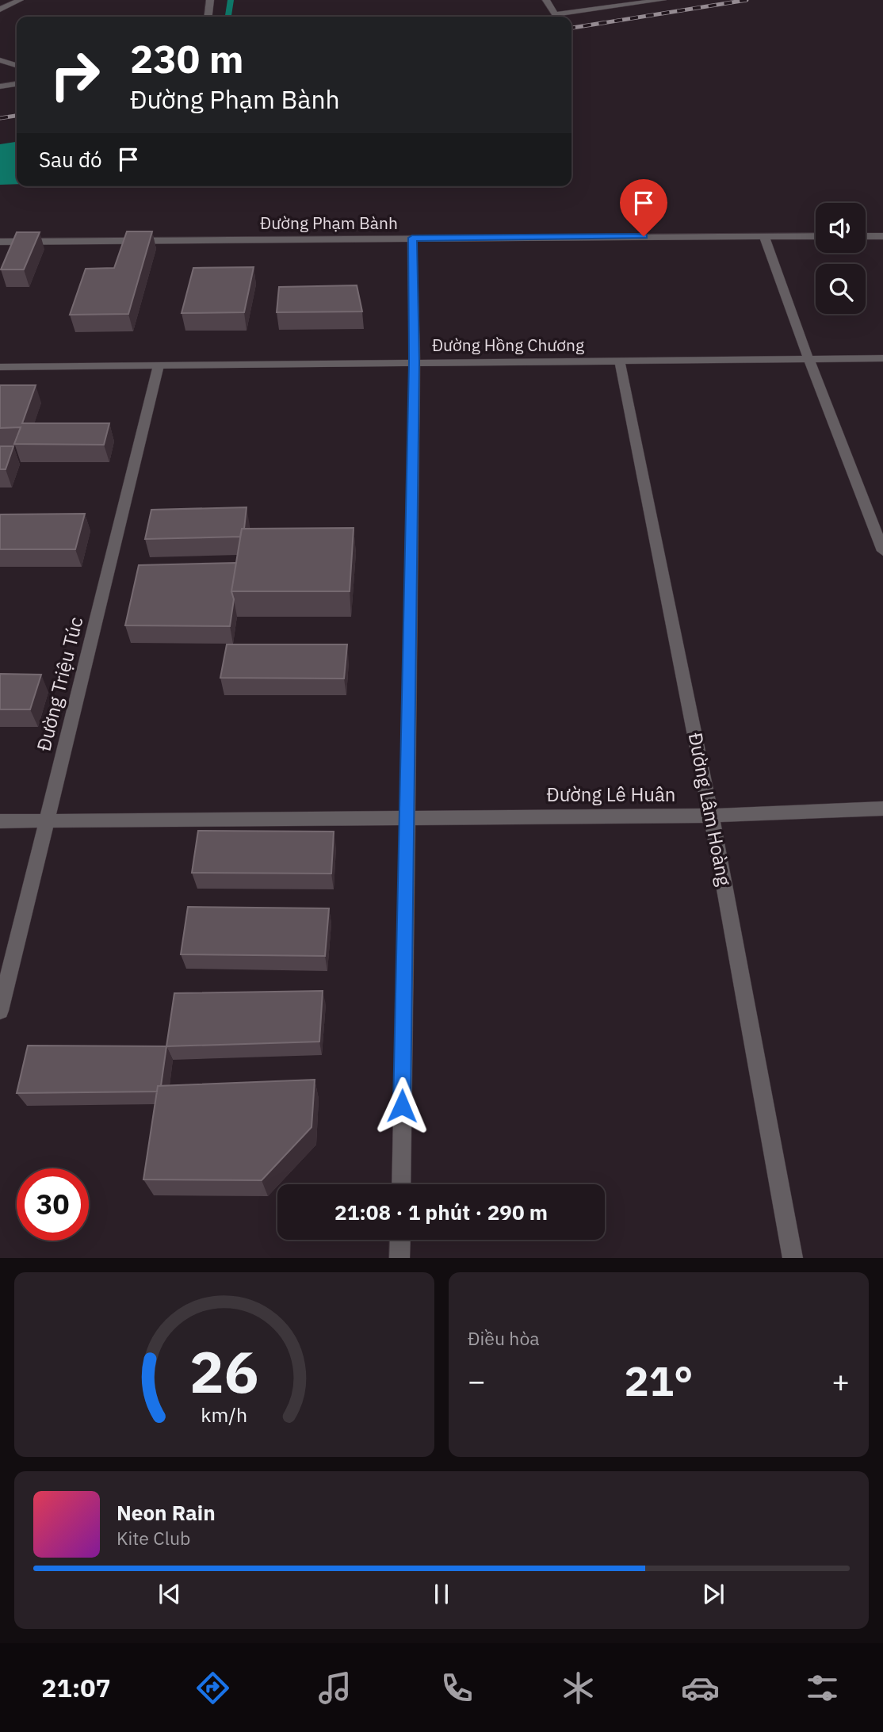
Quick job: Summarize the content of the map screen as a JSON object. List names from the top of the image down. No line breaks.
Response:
{"streets":{"street":["Đường Phạm Bành","Đường Hồng Chương","Đường Triệu Túc","Đường Lê Huân","Đường Lâm Hoàng"]},"crossings":[["Đường Hồng Chương","Đường Triệu Túc"],["Đường Hồng Chương","Đường Lâm Hoàng"],["Đường Triệu Túc","Đường Lê Huân"],["Đường Lê Huân","Đường Lâm Hoàng"]],"page":{"turn":["230 m","Đường Phạm Bành"],"then":"Sau đó","limit":"30","trip":"21:08 · 1 phút · 290 m","tile":"Điều hòa","heat":["−","21°","+"],"song":["Neon Rain","Kite Club"],"tabs":"21:07","gauge":["26","km/h"]}}
